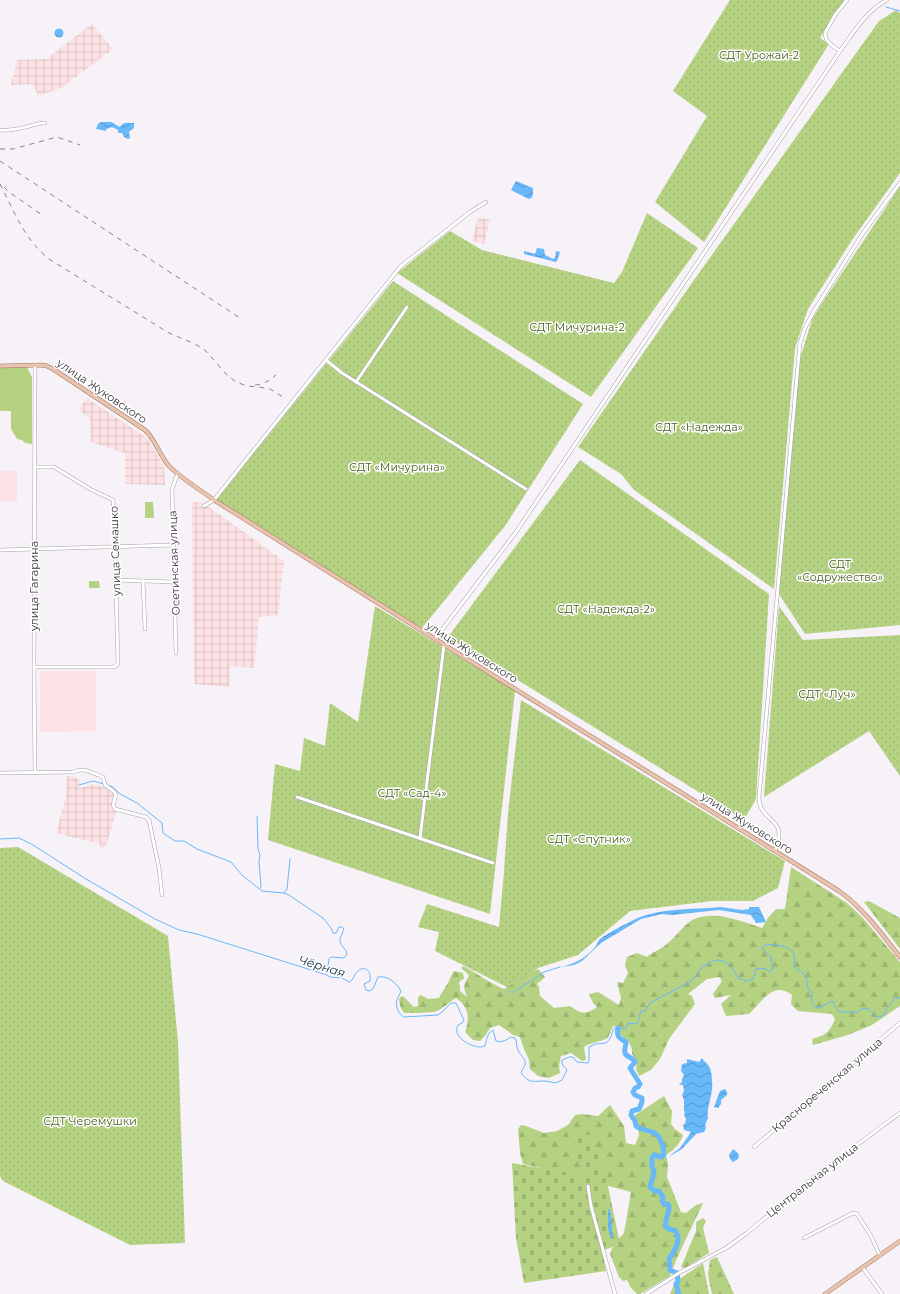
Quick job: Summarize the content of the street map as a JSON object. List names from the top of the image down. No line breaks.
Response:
{"streets":{"main road":["улица Жуковского"],"street":["улица Семашко","Осетинская улица","улица Гагарина","Краснореченская улица","Центральная улица"]},"crossings":[["улица Жуковского","Осетинская улица"],["улица Жуковского","улица Гагарина"],["улица Семашко","улица Гагарина"]],"water":["Чёрная"],"parks":["СДТ Урожай-2","СДТ Мичурина-2","СДТ «Надежда»","СДТ «Мичурина»","СДТ «Содружество»","СДТ «Надежда-2»","СДТ «Луч»","СДТ «Сад-4»","СДТ «Спутник»","СДТ Черемушки"]}
